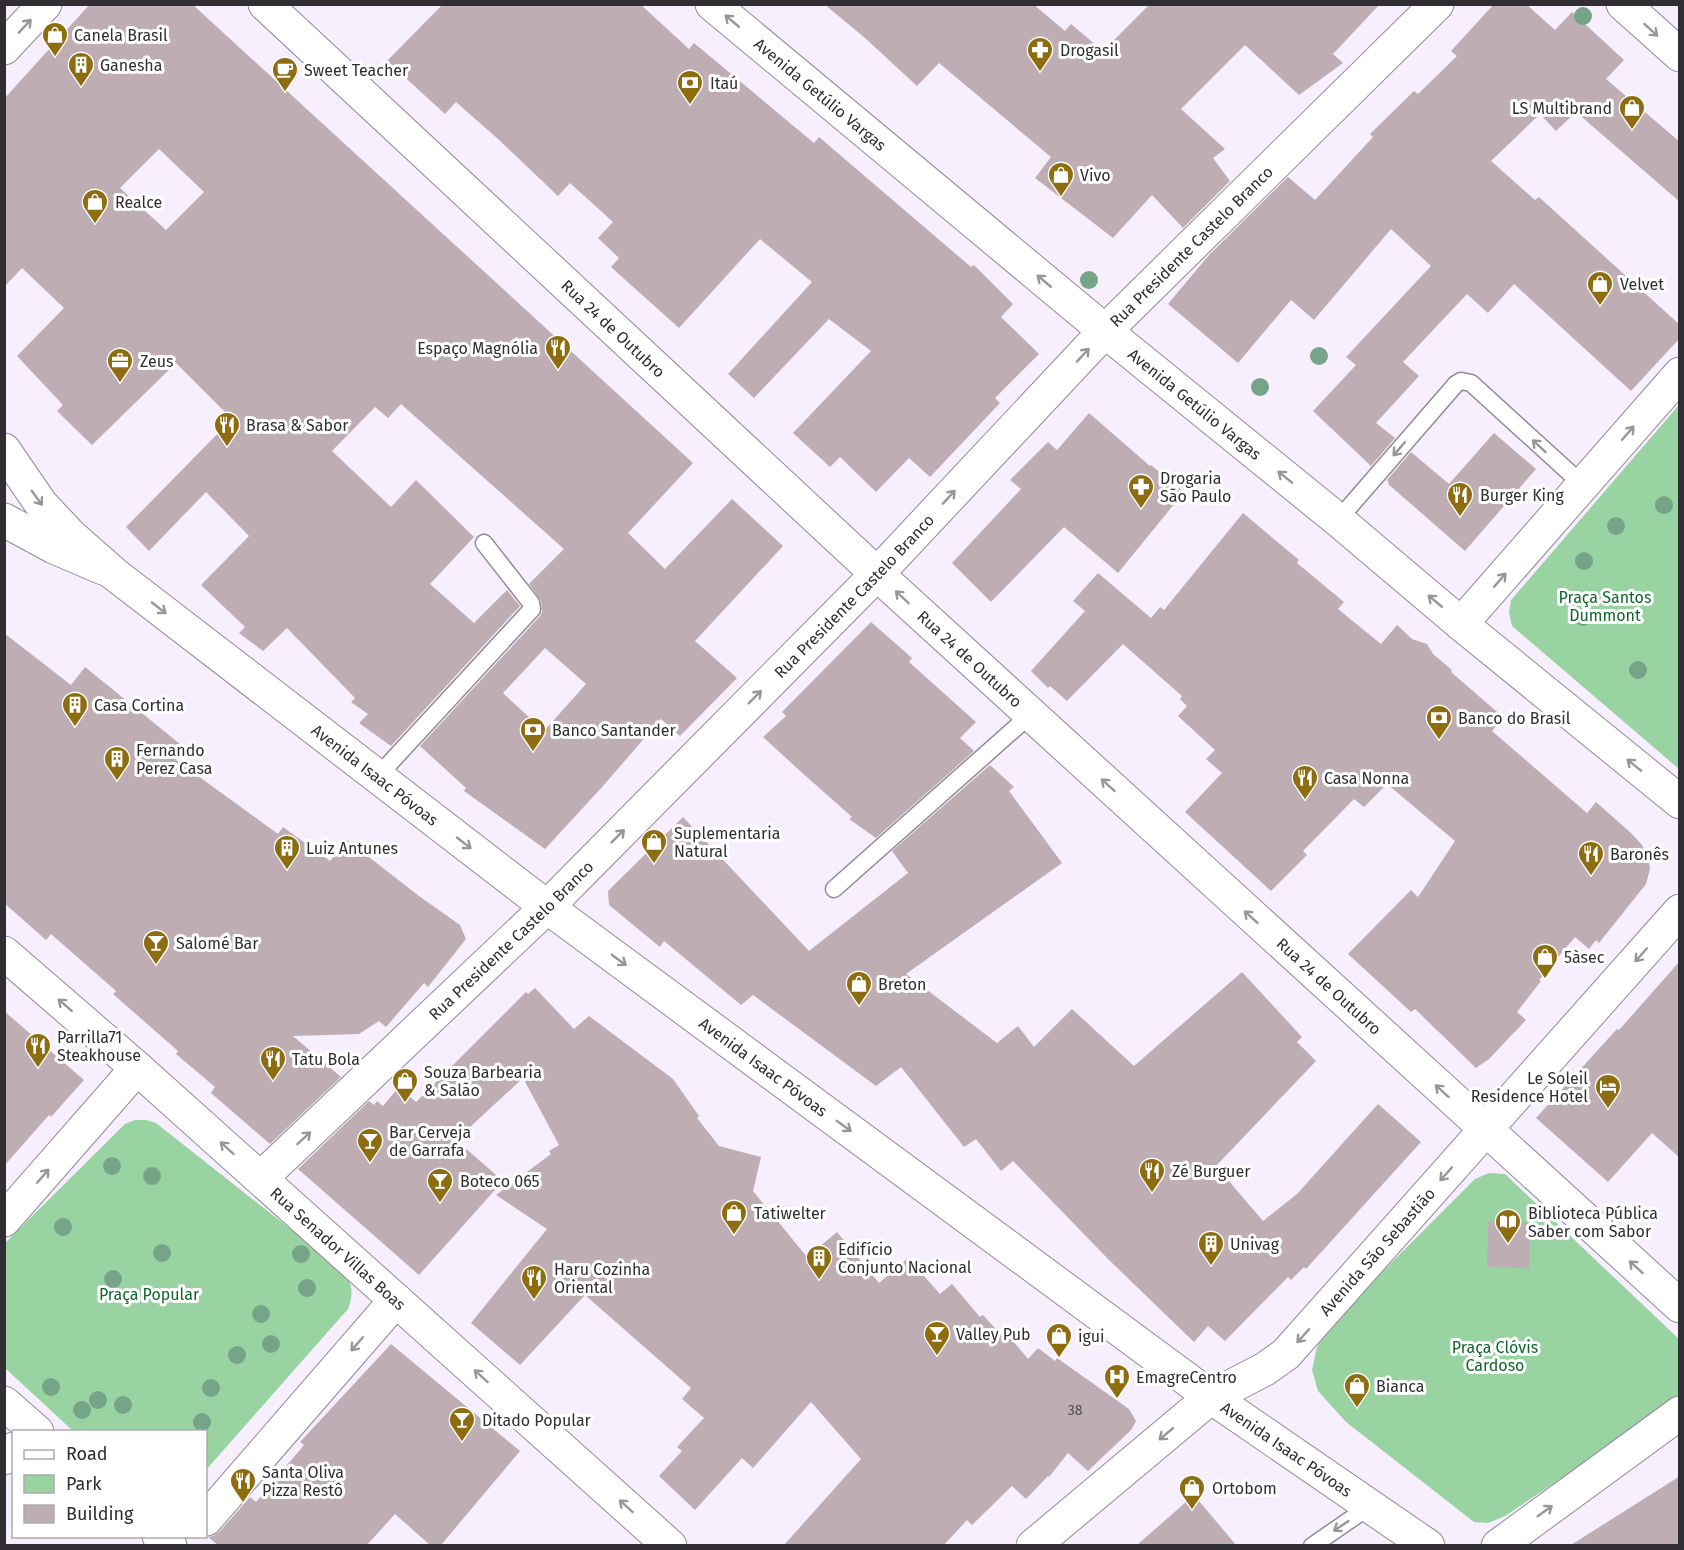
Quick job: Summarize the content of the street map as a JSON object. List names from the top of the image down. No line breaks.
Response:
{"streets":{"street":["Avenida Getúlio Vargas","Rua Presidente Castelo Branco","Rua 24 de Outubro","Avenida Isaac Póvoas","Rua Senador Villas Boas","Avenida São Sebastião"]},"crossings":[["Avenida Getúlio Vargas","Rua Presidente Castelo Branco"],["Rua Presidente Castelo Branco","Rua 24 de Outubro"],["Rua Presidente Castelo Branco","Avenida Isaac Póvoas"],["Rua Presidente Castelo Branco","Rua Senador Villas Boas"],["Rua 24 de Outubro","Avenida São Sebastião"],["Avenida Isaac Póvoas","Avenida São Sebastião"]],"one_way":["Avenida Getúlio Vargas","Rua Presidente Castelo Branco","Rua 24 de Outubro","Avenida Isaac Póvoas","Rua Senador Villas Boas","Avenida São Sebastião"],"parks":["Praça Santos Dummont","Praça Popular","Praça Clóvis Cardoso"],"places":{"shop":["Canela Brasil","LS Multibrand","Vivo","Realce","Velvet","Suplementaria Natural","5àsec","Breton","Souza Barbearia & Salão","Tatiwelter","igui","Bianca","Ortobom"],"pharmacy":["Drogasil","Drogaria São Paulo"],"building":["Ganesha","Casa Cortina","Fernando Perez Casa","Luiz Antunes","Univag","Edifício Conjunto Nacional"],"cafe":["Sweet Teacher"],"bank":["Itaú","Banco do Brasil","Banco Santander"],"restaurant":["Espaço Magnólia","Brasa & Sabor","Burger King","Casa Nonna","Baronês","Parrilla71 Steakhouse","Tatu Bola","Zé Burguer","Haru Cozinha Oriental","Santa Oliva Pizza Restô"],"office":["Zeus"],"bar":["Salomé Bar","Bar Cerveja de Garrafa","Boteco 065","Valley Pub","Ditado Popular"],"hotel":["Le Soleil Residence Hotel"],"library":["Biblioteca Pública Saber com Sabor"],"hospital":["EmagreCentro"]},"house_numbers":["38"],"legend":["Road","Park","Building"]}
